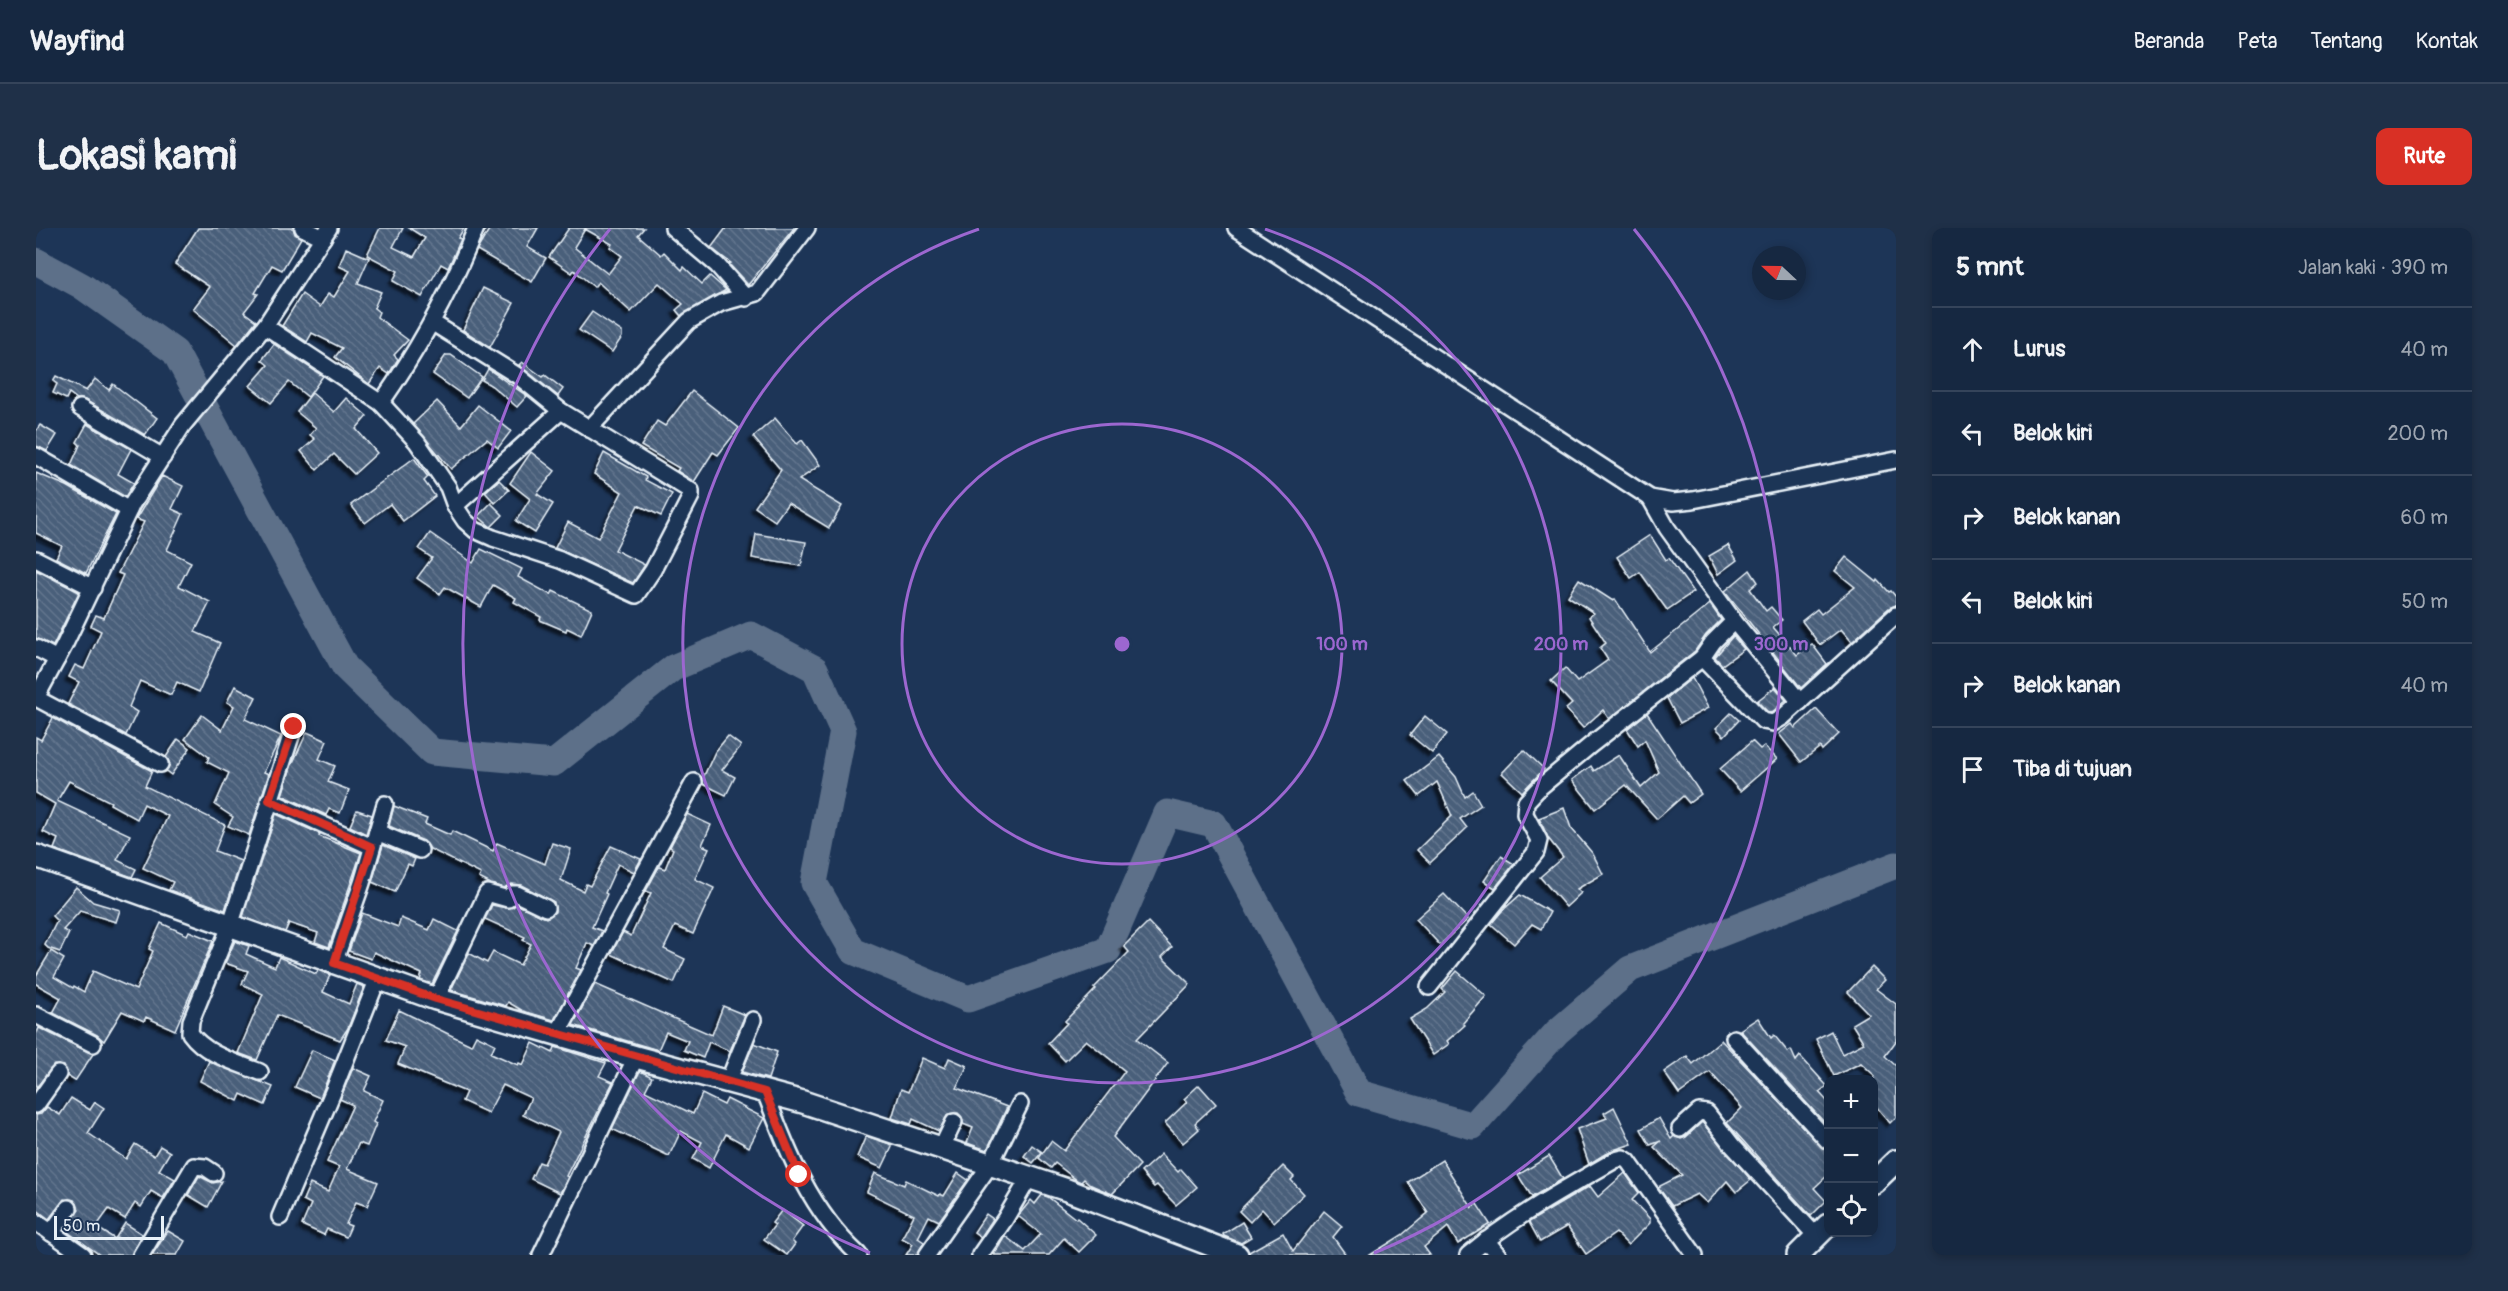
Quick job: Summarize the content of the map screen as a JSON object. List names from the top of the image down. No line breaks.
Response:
{"scale_bar":"50 m","north":"left","page":{"header":"Wayfind","nav":["Beranda","Peta","Tentang","Kontak"],"buttons":"Rute","title":"Lokasi kami","heading":["5 mnt","Jalan kaki · 390 m"],"list":[["Lurus","40 m"],["Belok kiri","200 m"],["Belok kanan","60 m"],["Belok kiri","50 m"],["Belok kanan","40 m"],"Tiba di tujuan"],"map_buttons":["+","−"],"scale":"50 m"},"rings":["100 m","200 m","300 m"]}
